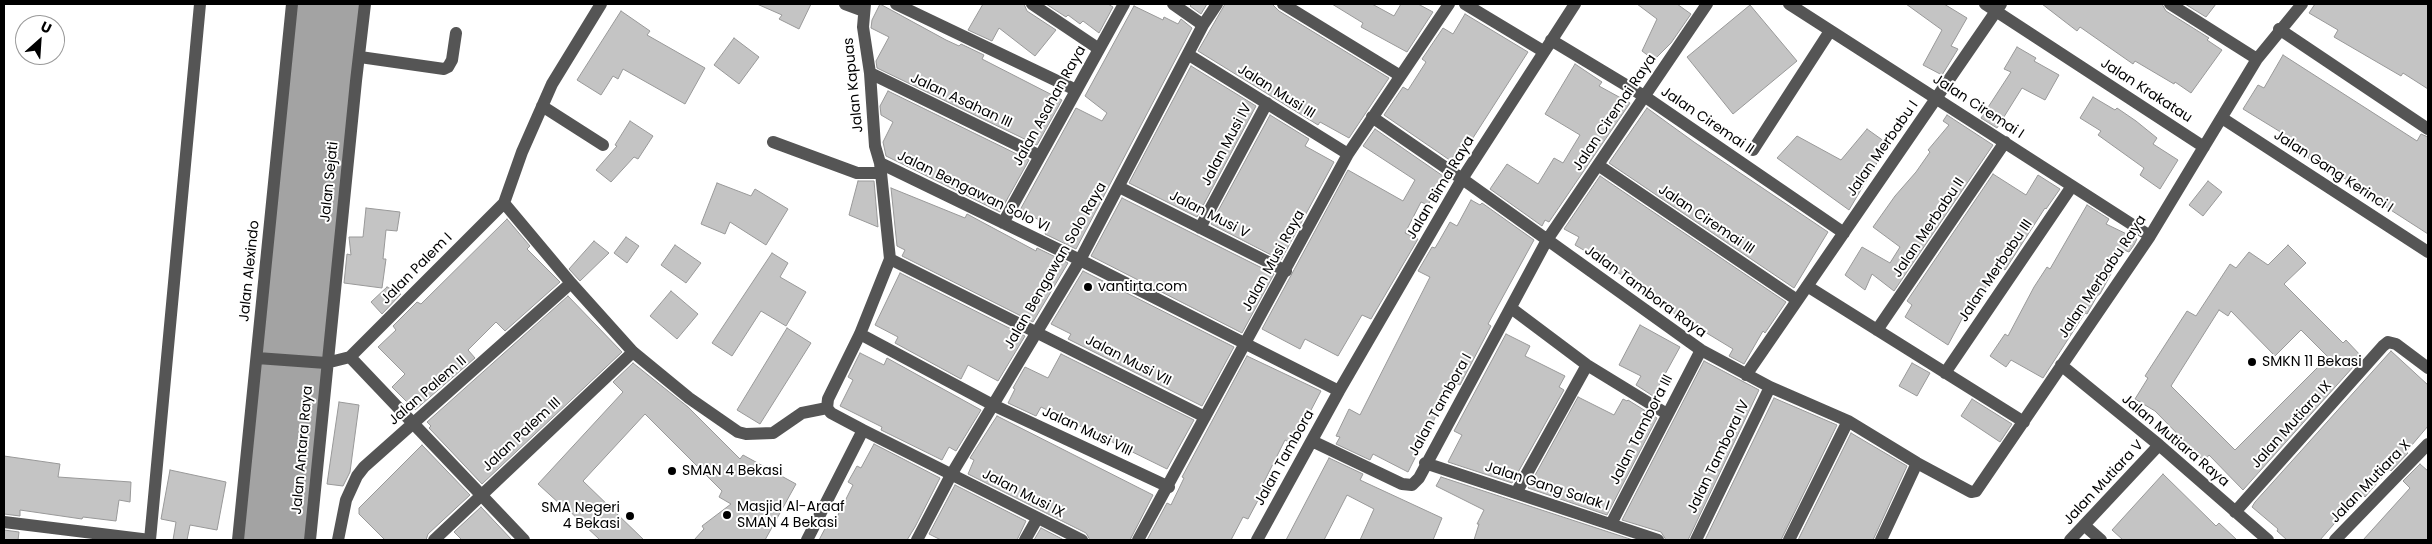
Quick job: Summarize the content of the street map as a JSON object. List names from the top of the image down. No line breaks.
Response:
{"streets":{"street":["Jalan Kapuas","Jalan Krakatau","Jalan Musi III","Jalan Asahan III","Jalan Asahan Raya","Jalan Ciremai I","Jalan Ciremai Raya","Jalan Ciremai II","Jalan Musi IV","Jalan Merbabu I","Jalan Gang Kerinci I","Jalan Sejati","Jalan Bima Raya","Jalan Bengawan Solo VI","Jalan Musi V","Jalan Ciremai III","Jalan Merbabu II","Jalan Musi Raya","Jalan Bengawan Solo Raya","Jalan Palem I","Jalan Alexindo","Jalan Merbabu III","Jalan Merbabu Raya","Jalan Tambora Raya","Jalan Musi VII","Jalan Palem II","Jalan Tambora I","Jalan Mutiara IX","Jalan Tambora III","Jalan Musi VIII","Jalan Palem III","Jalan Mutiara Raya","Jalan Antara Raya","Jalan Tambora IV","Jalan Tambora","Jalan Mutiara X","Jalan Mutiara V","Jalan Gang Salak I","Jalan Musi IX"]},"crossings":[["Jalan Kapuas","Jalan Asahan III"],["Jalan Kapuas","Jalan Bengawan Solo VI"],["Jalan Kapuas","Jalan Musi VII"],["Jalan Krakatau","Jalan Merbabu I"],["Jalan Krakatau","Jalan Merbabu Raya"],["Jalan Musi III","Jalan Musi IV"],["Jalan Musi III","Jalan Musi Raya"],["Jalan Musi III","Jalan Bengawan Solo Raya"],["Jalan Asahan III","Jalan Asahan Raya"],["Jalan Asahan Raya","Jalan Bengawan Solo VI"],["Jalan Ciremai I","Jalan Merbabu I"],["Jalan Ciremai I","Jalan Merbabu II"],["Jalan Ciremai I","Jalan Merbabu III"],["Jalan Ciremai I","Jalan Merbabu Raya"],["Jalan Ciremai Raya","Jalan Ciremai II"],["Jalan Ciremai Raya","Jalan Ciremai III"],["Jalan Ciremai Raya","Jalan Tambora Raya"],["Jalan Ciremai Raya","Jalan Tambora I"],["Jalan Ciremai II","Jalan Merbabu I"],["Jalan Ciremai II","Jalan Bima Raya"],["Jalan Musi IV","Jalan Musi V"],["Jalan Merbabu I","Jalan Ciremai III"],["Jalan Merbabu I","Jalan Tambora Raya"],["Jalan Sejati","Jalan Antara Raya"],["Jalan Bima Raya","Jalan Bengawan Solo VI"],["Jalan Bima Raya","Jalan Tambora Raya"],["Jalan Bima Raya","Jalan Tambora"],["Jalan Bengawan Solo VI","Jalan Musi Raya"],["Jalan Bengawan Solo VI","Jalan Bengawan Solo Raya"],["Jalan Bengawan Solo VI","Jalan Tambora"],["Jalan Musi V","Jalan Musi Raya"],["Jalan Musi V","Jalan Bengawan Solo Raya"],["Jalan Musi Raya","Jalan Tambora Raya"],["Jalan Musi Raya","Jalan Musi VII"],["Jalan Musi Raya","Jalan Musi VIII"],["Jalan Bengawan Solo Raya","Jalan Musi VII"],["Jalan Bengawan Solo Raya","Jalan Musi VIII"],["Jalan Bengawan Solo Raya","Jalan Musi IX"],["Jalan Merbabu Raya","Jalan Tambora Raya"],["Jalan Merbabu Raya","Jalan Mutiara Raya"],["Jalan Tambora Raya","Jalan Tambora I"],["Jalan Tambora Raya","Jalan Tambora III"],["Jalan Tambora Raya","Jalan Tambora IV"],["Jalan Tambora I","Jalan Tambora"],["Jalan Tambora I","Jalan Gang Salak I"],["Jalan Mutiara IX","Jalan Mutiara Raya"],["Jalan Tambora III","Jalan Gang Salak I"],["Jalan Mutiara Raya","Jalan Mutiara V"]],"places":["vantirta.com","SMKN 11 Bekasi","SMAN 4 Bekasi","Masjid Al-Araaf SMAN 4 Bekasi","SMA Negeri 4 Bekasi"],"north":"top right"}
